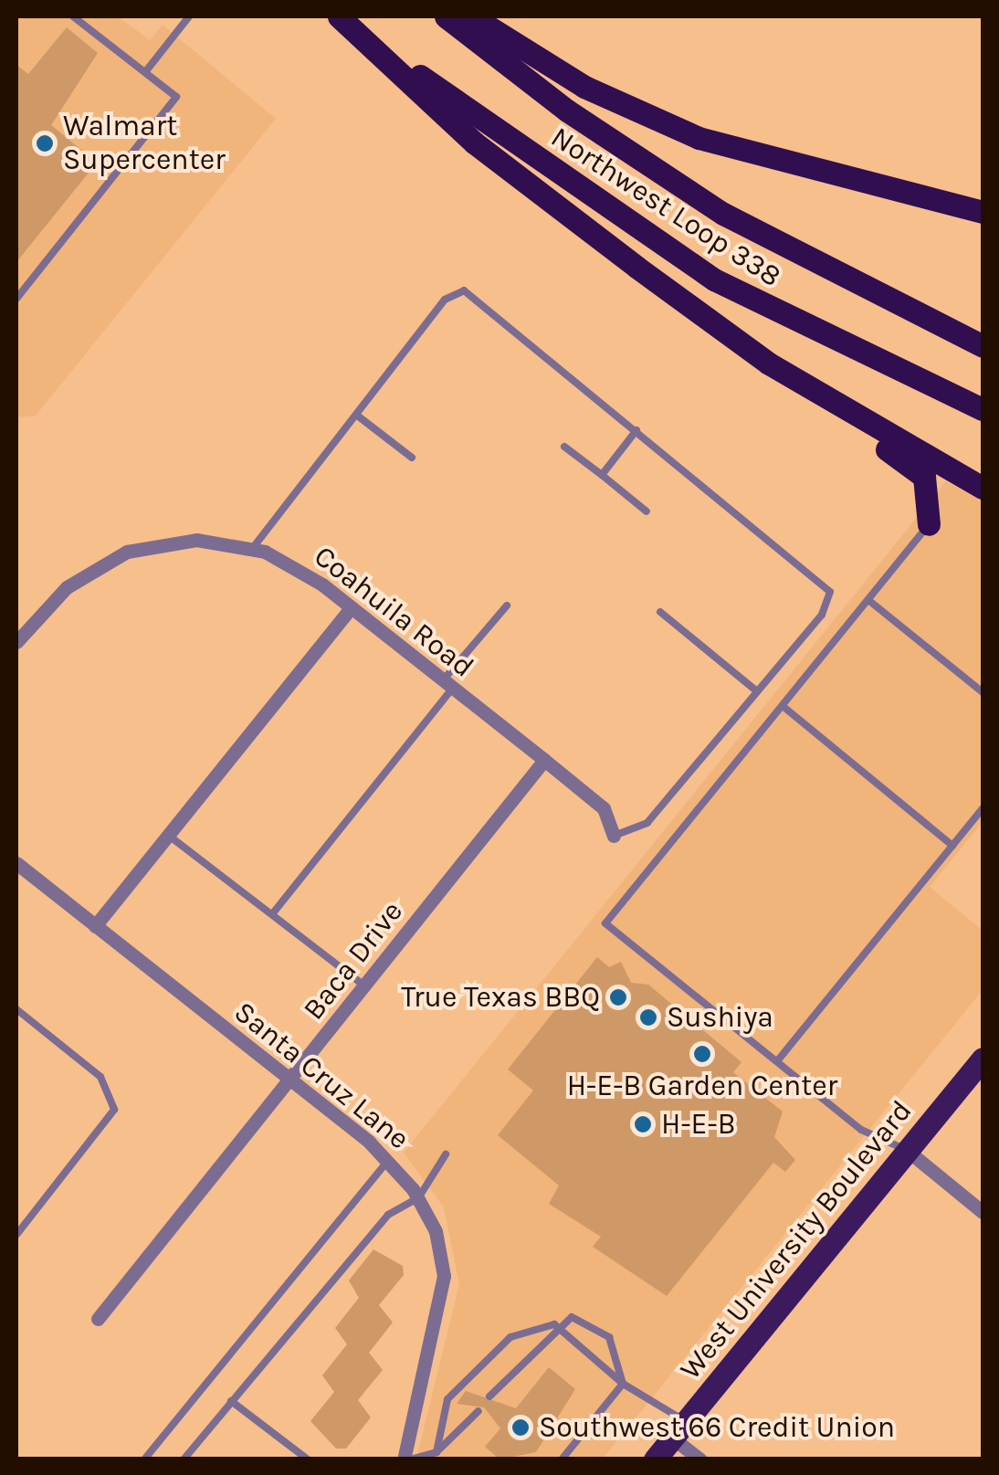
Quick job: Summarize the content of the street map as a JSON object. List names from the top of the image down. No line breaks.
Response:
{"streets":{"highway":["Northwest Loop 338"],"main road":["West University Boulevard"],"street":["Coahuila Road","Baca Drive","Santa Cruz Lane"]},"crossings":[["Coahuila Road","Baca Drive"],["Baca Drive","Santa Cruz Lane"]],"places":["Walmart Supercenter","True Texas BBQ","Sushiya","H-E-B Garden Center","H-E-B","Southwest 66 Credit Union"]}
